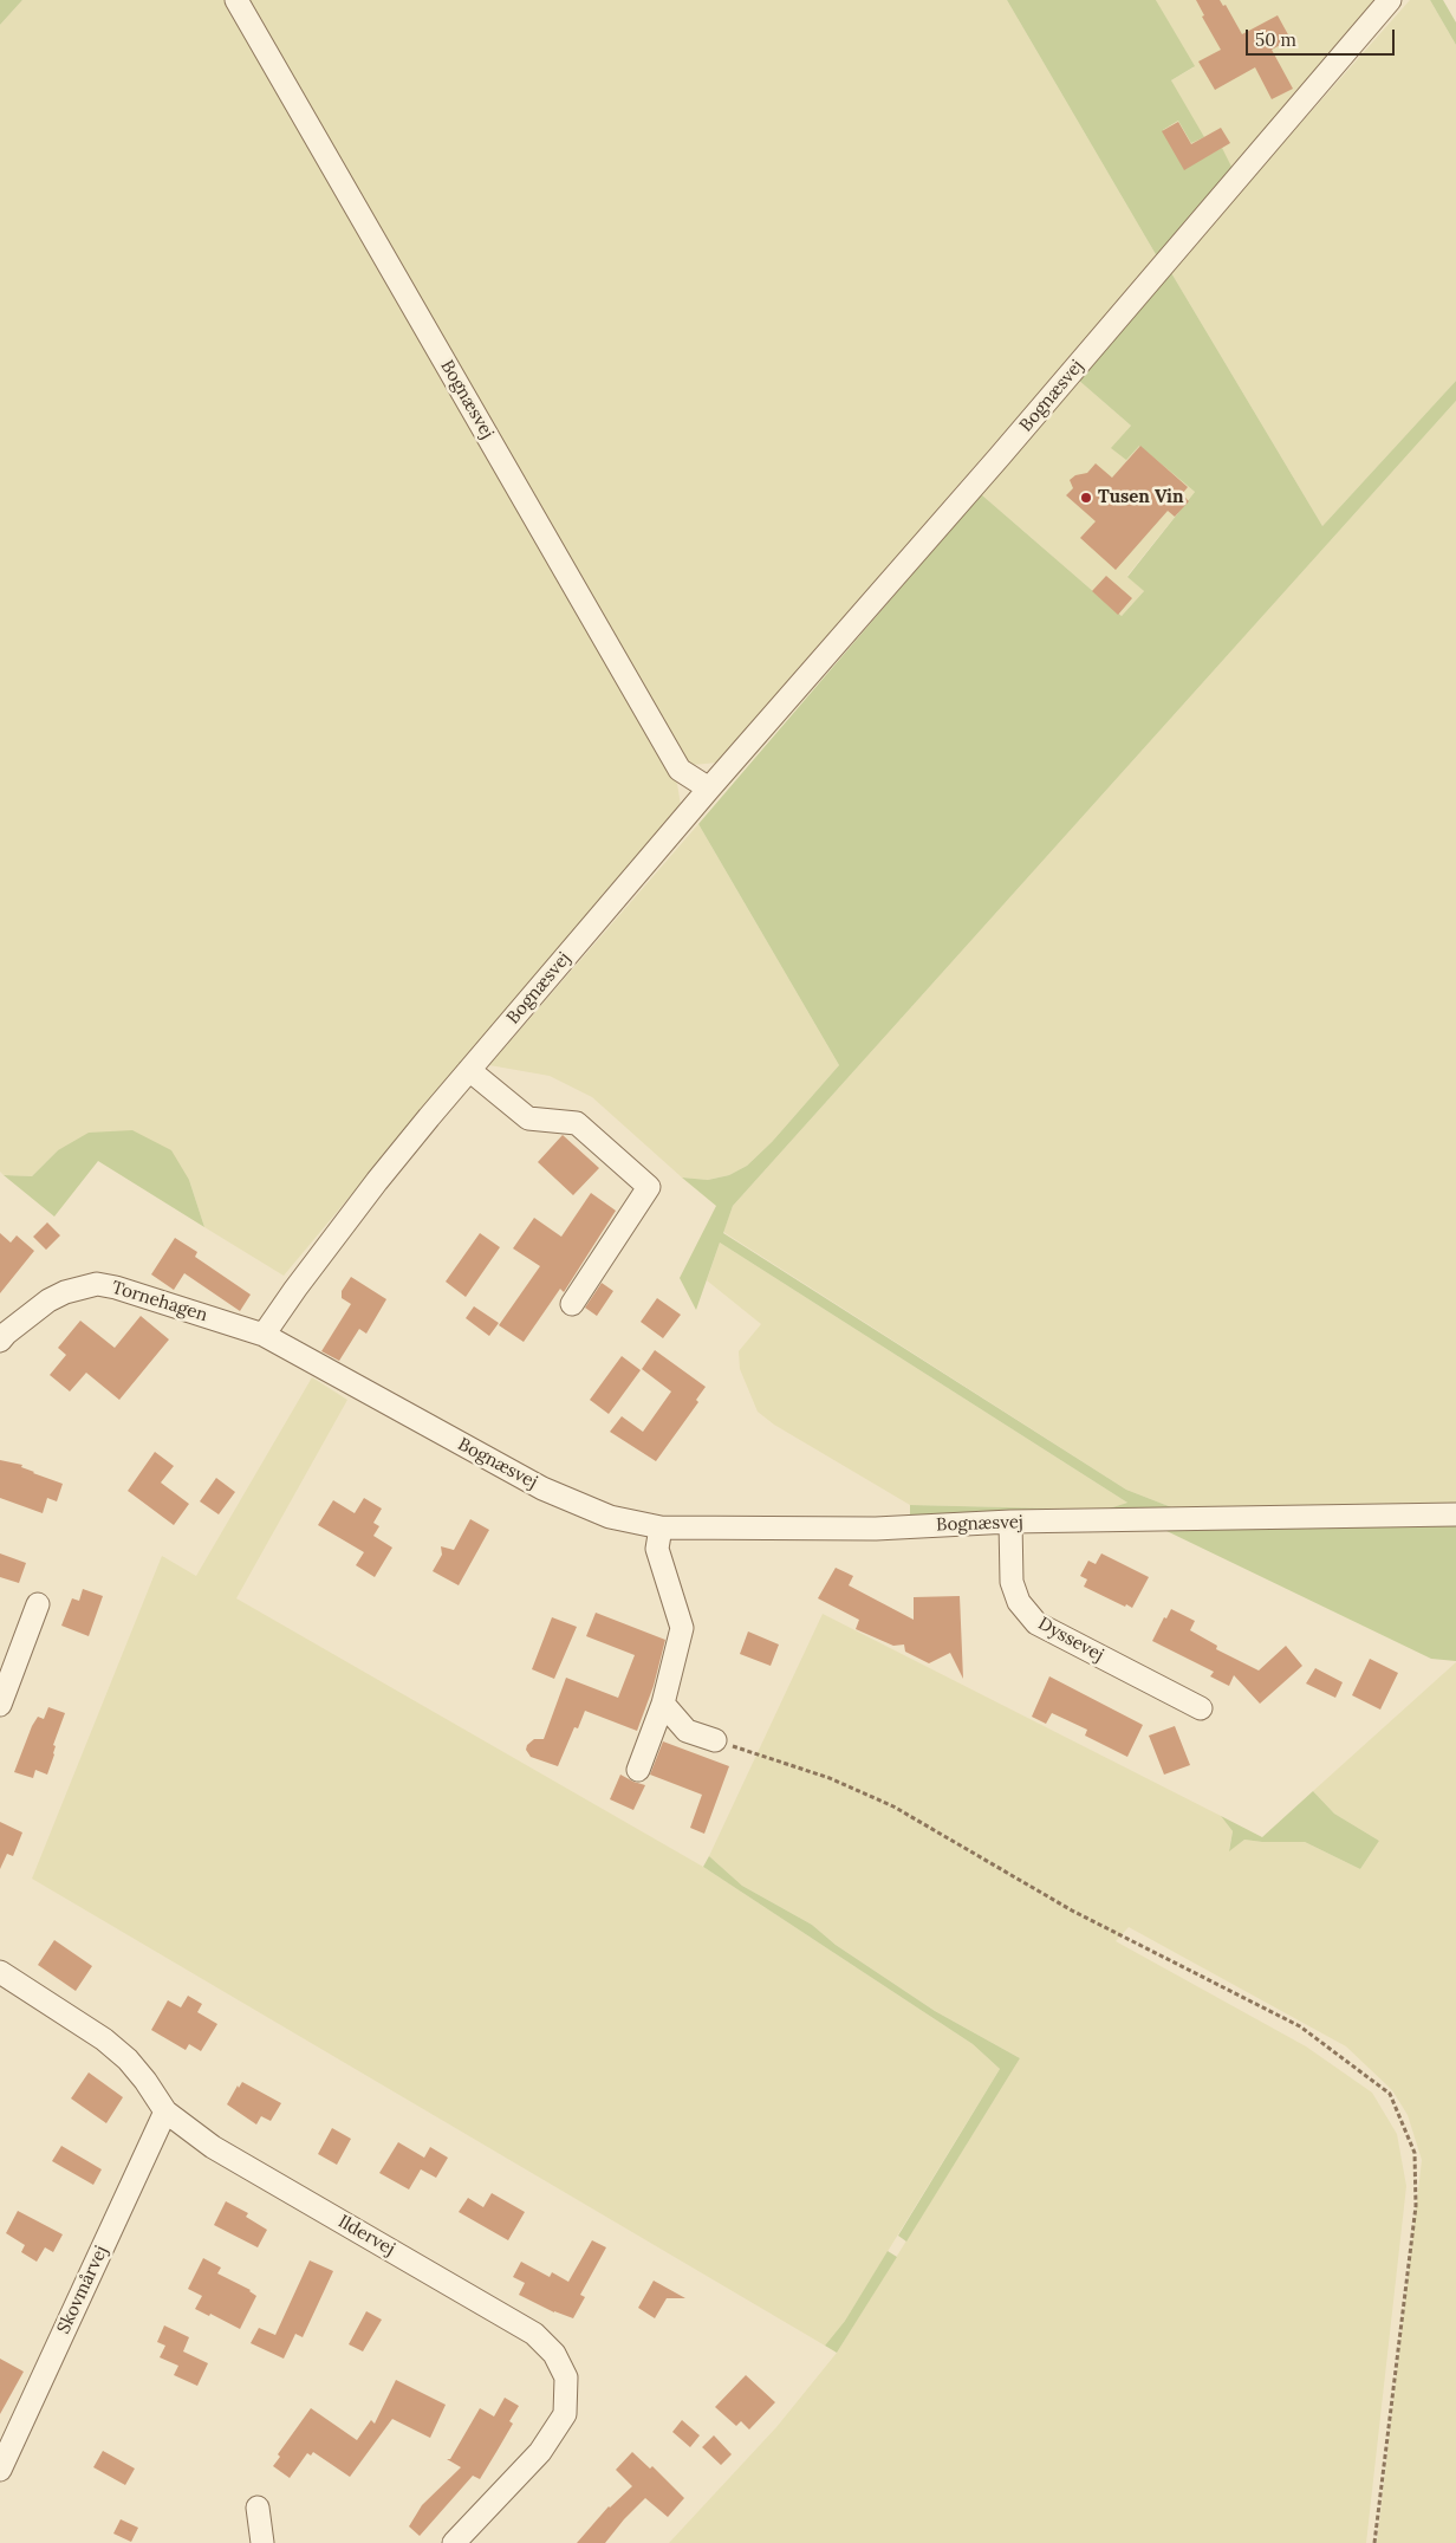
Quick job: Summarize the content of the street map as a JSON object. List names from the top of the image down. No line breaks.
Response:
{"streets":{"street":["Bognæsvej","Tornehagen","Dyssevej","Ildervej","Skovmårvej"]},"crossings":[["Bognæsvej","Tornehagen"],["Bognæsvej","Dyssevej"],["Ildervej","Skovmårvej"]],"places":["Tusen Vin"],"scale_bar":"50 m"}
